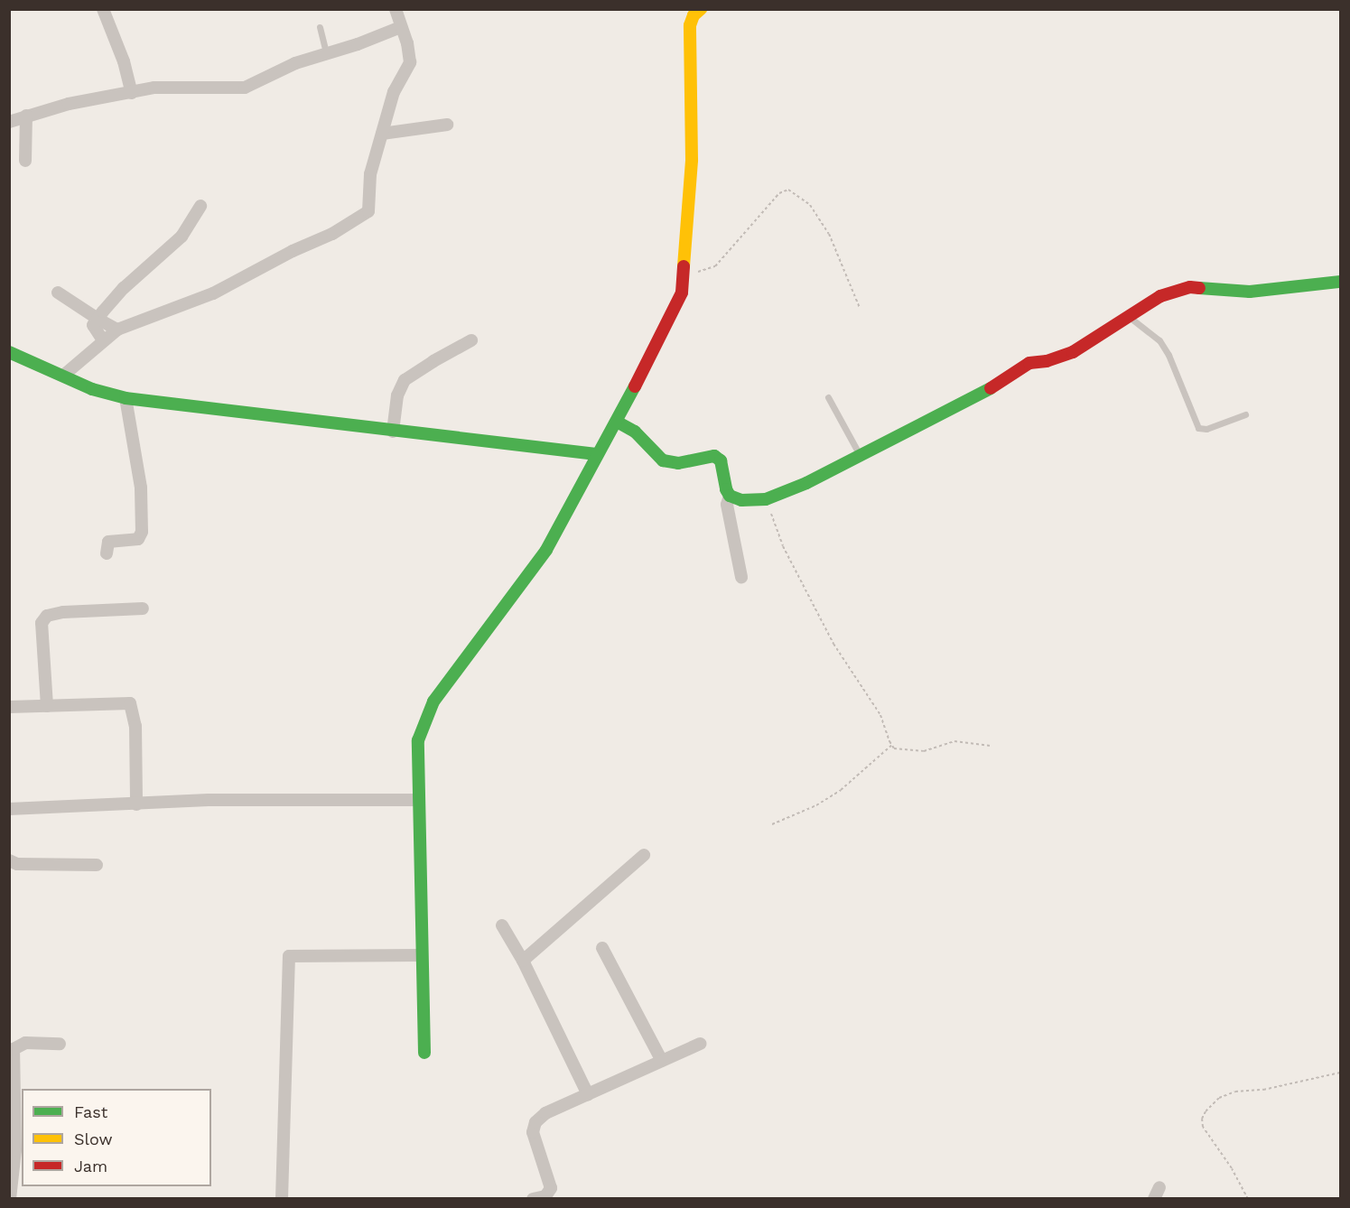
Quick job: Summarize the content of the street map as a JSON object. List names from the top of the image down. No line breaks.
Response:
{"legend":["Fast","Slow","Jam"]}
